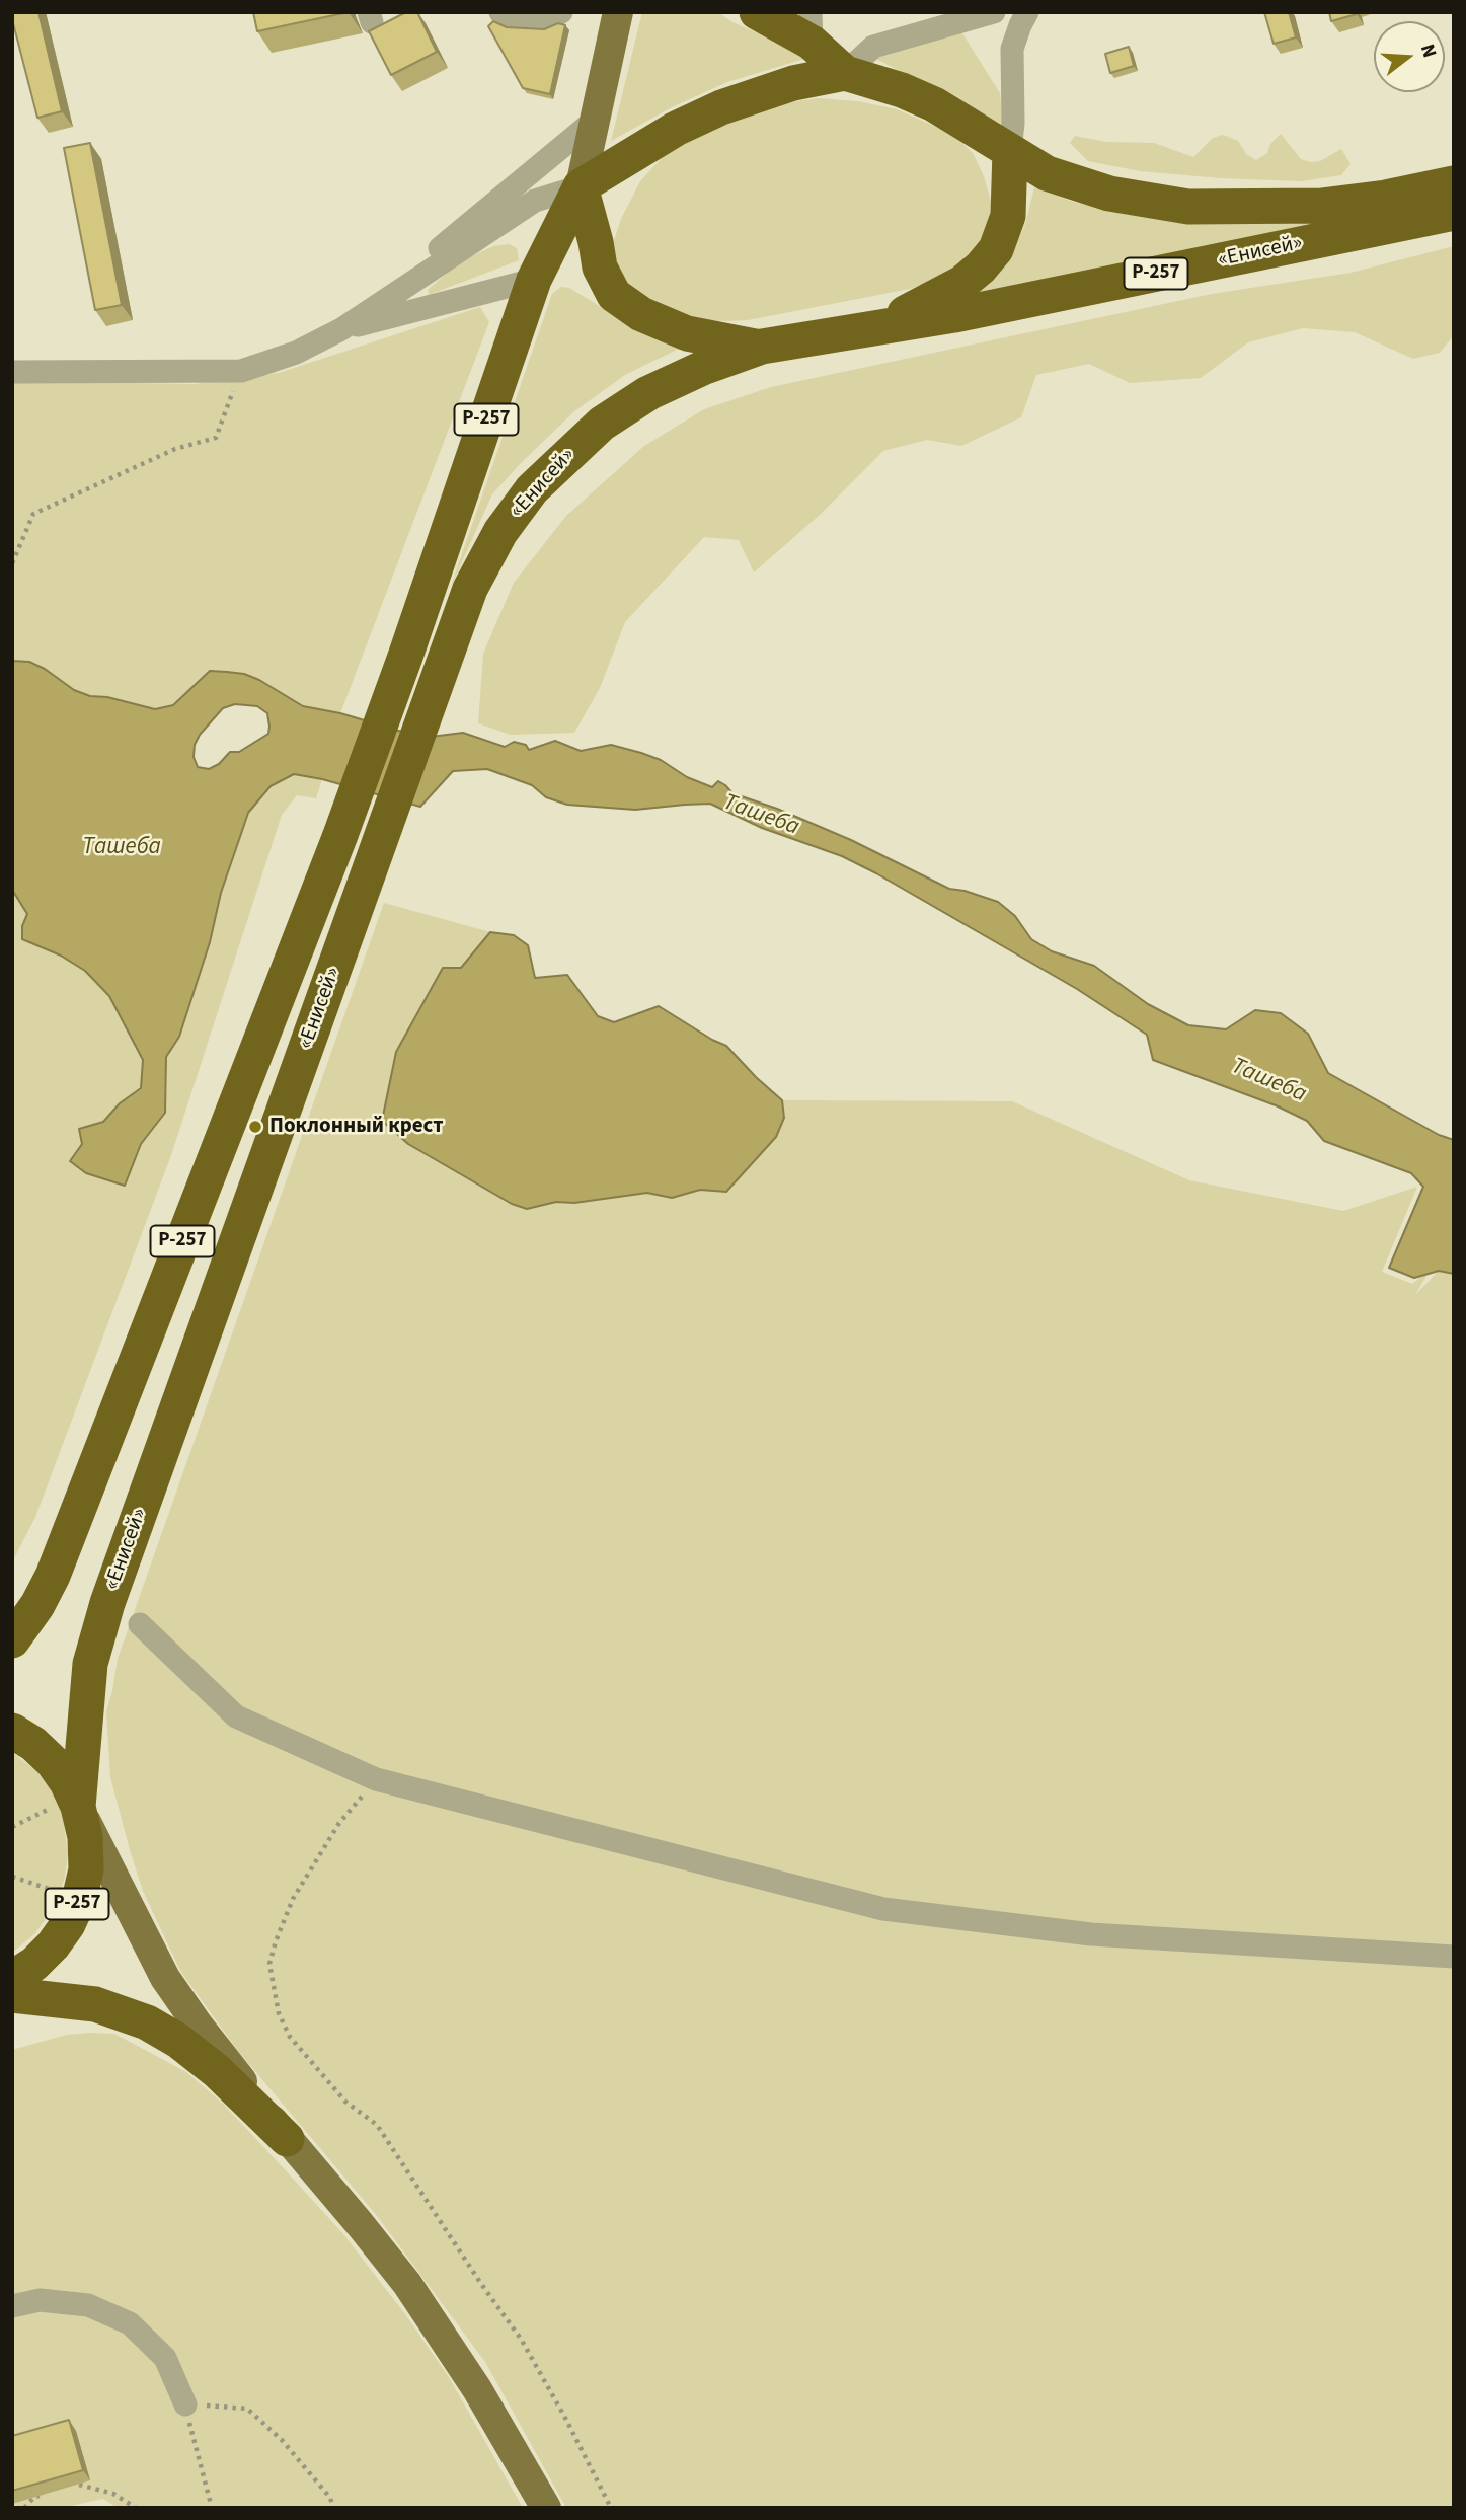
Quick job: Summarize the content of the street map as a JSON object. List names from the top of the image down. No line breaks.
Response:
{"streets":{"highway":["«Енисей»","Р-257"]},"water":["Ташеба"],"places":["Поклонный крест"],"north":"right"}
